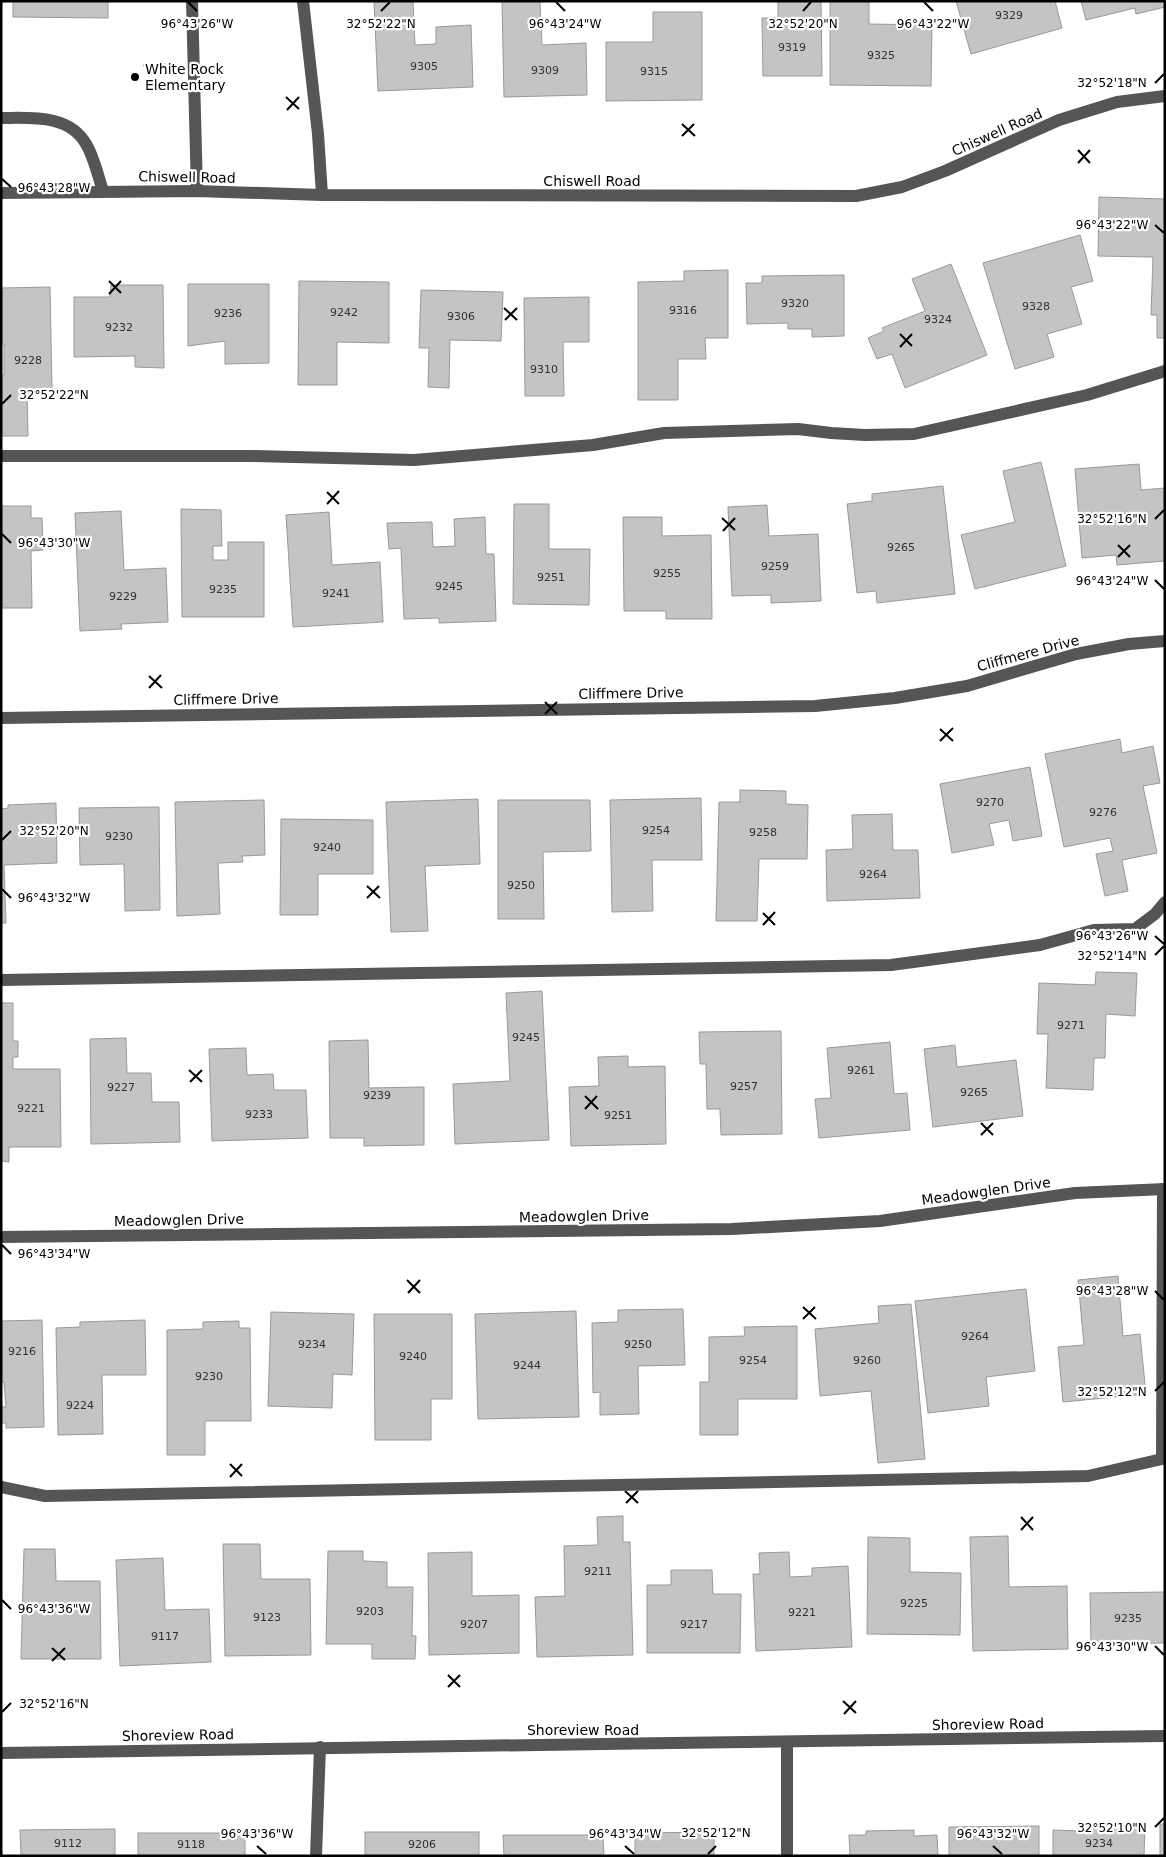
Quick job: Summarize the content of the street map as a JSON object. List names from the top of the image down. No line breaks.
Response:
{"streets":{"street":["Chiswell Road","Cliffmere Drive","Meadowglen Drive","Shoreview Road"]},"places":["White Rock Elementary"],"house_numbers":["9329","9319","9325","9305","9309","9315","9320","9328","9316","9242","9236","9306","9324","9232","9228","9310","9265","9259","9255","9251","9245","9235","9241","9229","9270","9276","9254","9258","9230","9240","9264","9250","9271","9245","9261","9257","9227","9265","9239","9221","9233","9251","9264","9234","9250","9216","9240","9254","9260","9244","9230","9224","9211","9225","9203","9221","9123","9235","9207","9217","9117","9112","9234","9118","9206"],"coordinates":["96°43'26\"W","96°43'24\"W","96°43'22\"W","32°52'22\"N","32°52'20\"N","32°52'18\"N","96°43'28\"W","32°52'16\"N","96°43'30\"W","96°43'32\"W","32°52'14\"N","96°43'34\"W","32°52'12\"N","96°43'36\"W","32°52'10\"N"]}
